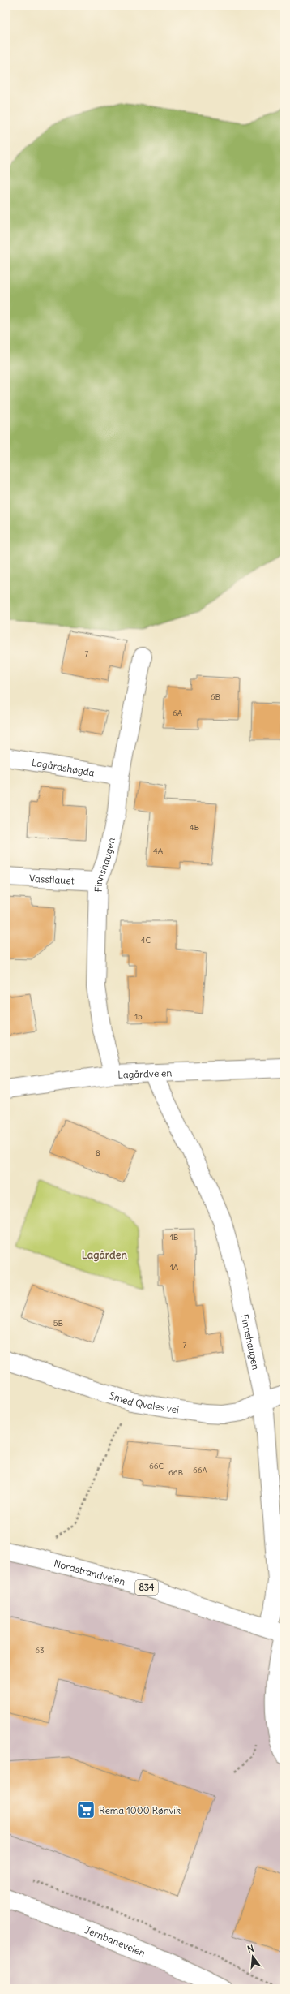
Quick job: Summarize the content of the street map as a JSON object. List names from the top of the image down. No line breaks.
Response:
{"streets":{"street":["Lagårdshøgda","Finnshaugen","Vassflauet","Lagårdveien","Smed Qvales vei","Nordstrandveien","834","Jernbaneveien"]},"crossings":[["Lagårdshøgda","Finnshaugen"],["Finnshaugen","Vassflauet"],["Finnshaugen","Lagårdveien"],["Finnshaugen","Smed Qvales vei"],["Finnshaugen","Nordstrandveien"]],"districts":["Lagården"],"places":{"supermarket":["Rema 1000 Rønvik"]},"house_numbers":["7","6B","6A","4B","4A","4C","15","8","1B","1A","5B","7","66C","66A","66B","63"],"north":"top"}
